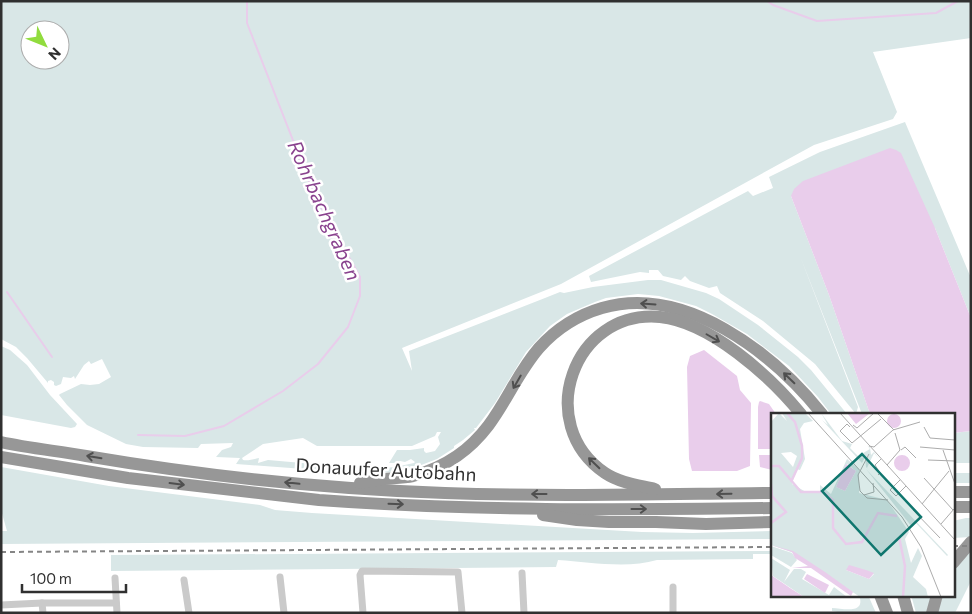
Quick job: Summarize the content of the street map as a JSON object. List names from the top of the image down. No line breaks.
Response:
{"streets":{"highway":["Donauufer Autobahn"]},"water":["Rohrbachgraben"],"scale_bar":"100 m","north":"bottom right"}
